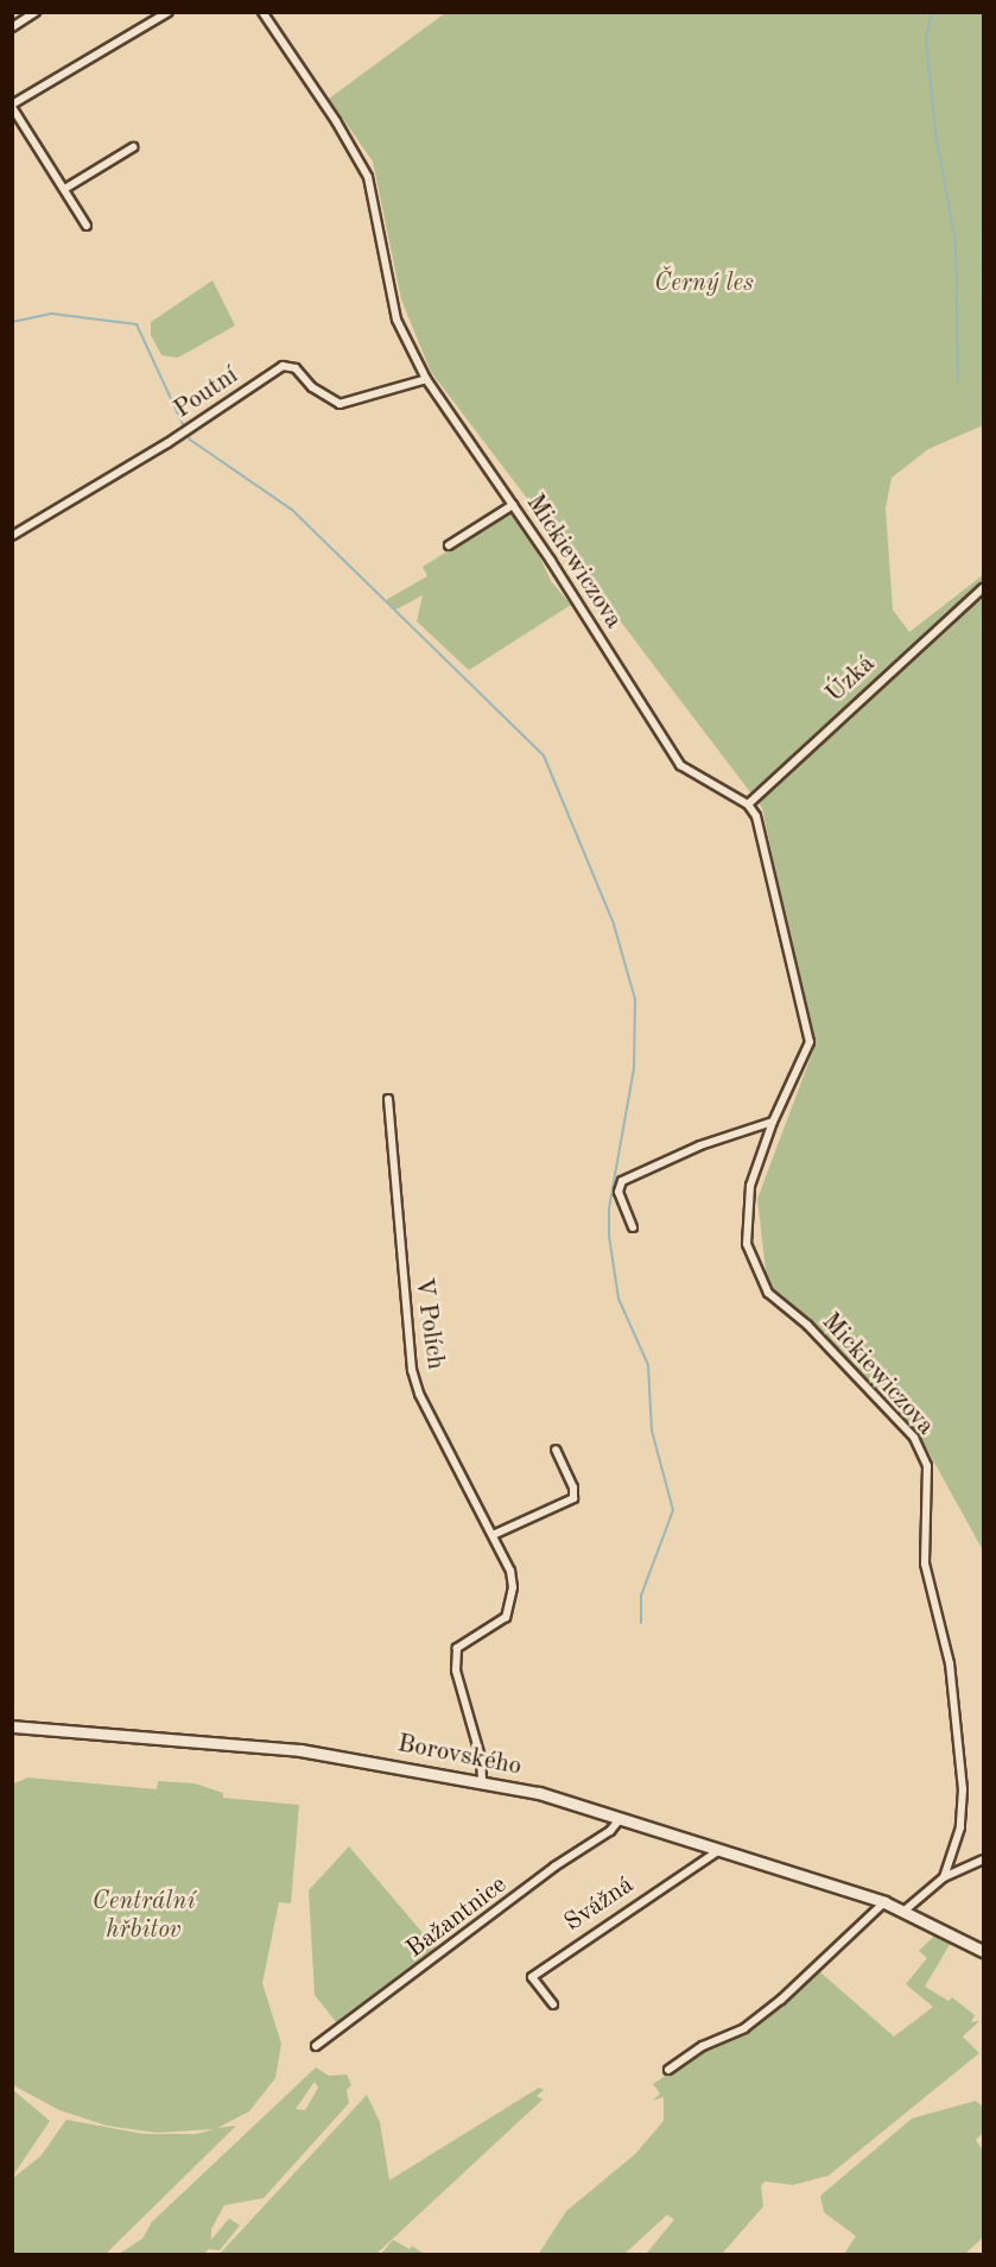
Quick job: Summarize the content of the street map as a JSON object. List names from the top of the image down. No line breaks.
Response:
{"streets":{"main road":["Borovského"],"street":["Poutní","Mickiewiczova","Úzká","V Polích","Svážná","Bažantnice"]},"crossings":[["Poutní","Mickiewiczova"],["Mickiewiczova","Úzká"],["V Polích","Borovského"],["Borovského","Svážná"],["Borovského","Bažantnice"]],"parks":["Černý les","Centrální hřbitov"]}
